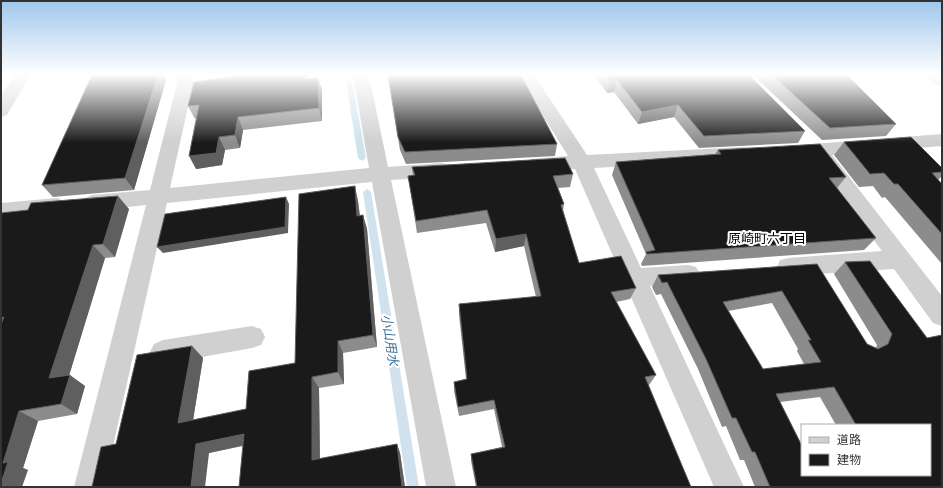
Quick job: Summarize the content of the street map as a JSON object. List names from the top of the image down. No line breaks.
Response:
{"districts":["原崎町六丁目"],"water":["小山用水"],"legend":["道路","建物"]}
